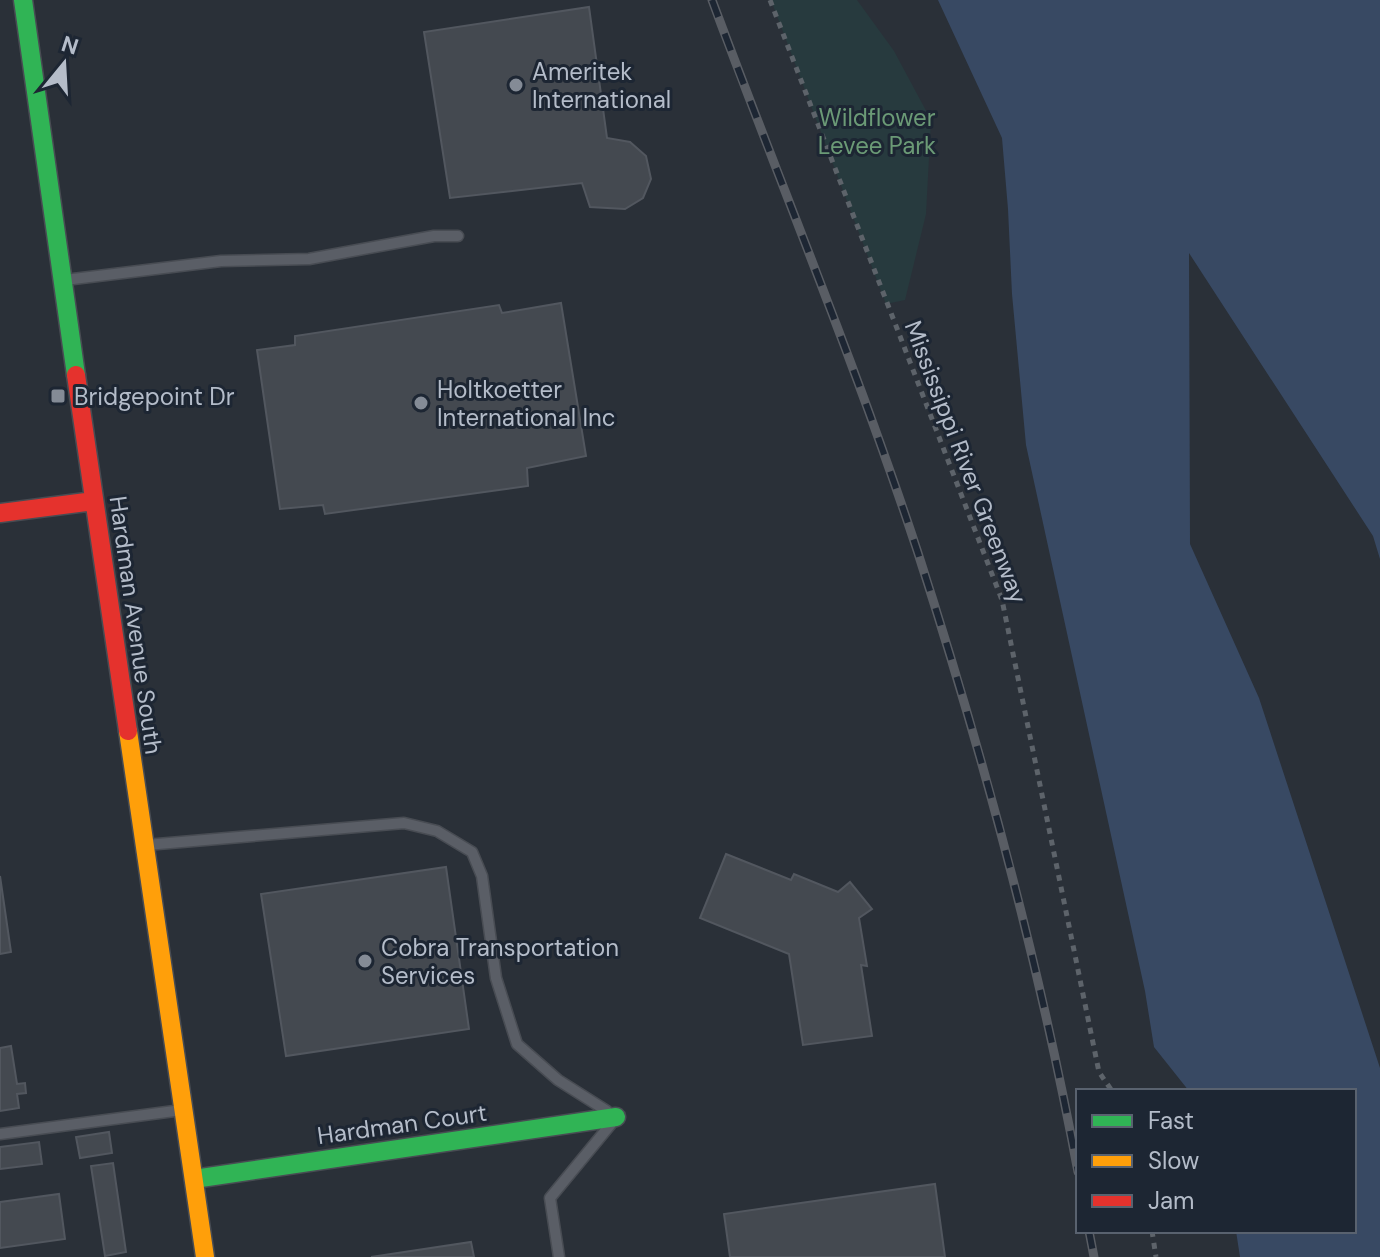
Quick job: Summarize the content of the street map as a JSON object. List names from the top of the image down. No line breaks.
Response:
{"streets":{"street":["Hardman Avenue South","Hardman Court"],"path":["Mississippi River Greenway"]},"crossings":[["Hardman Avenue South","Hardman Court"]],"parks":["Wildflower Levee Park"],"places":{"other":["Ameritek International","Holtkoetter International Inc","Cobra Transportation Services"],"transit":["Bridgepoint Dr"]},"legend":["Fast","Slow","Jam"],"north":"top"}
